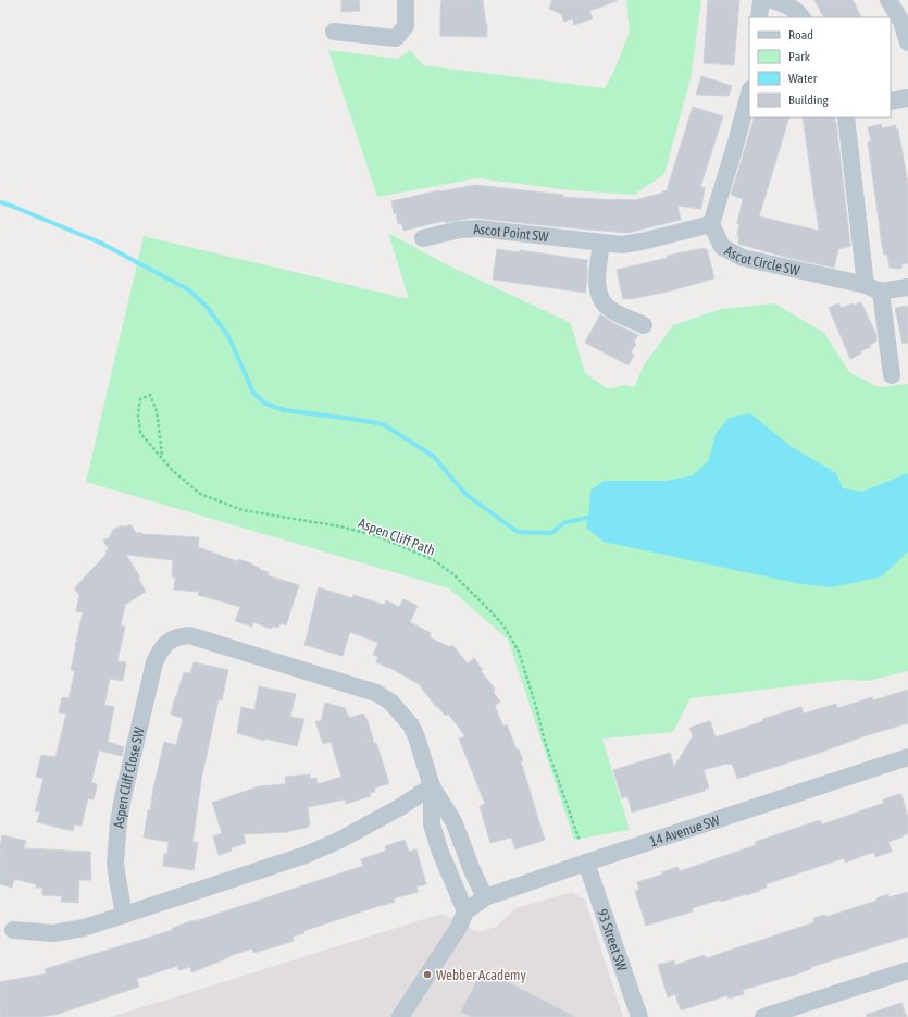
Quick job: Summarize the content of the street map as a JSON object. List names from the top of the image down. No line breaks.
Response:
{"streets":{"street":["Ascot Point SW","Ascot Circle SW","Aspen Cliff Close SW","14 Avenue SW","93 Street SW"],"path":["Aspen Cliff Path"]},"crossings":[["Ascot Point SW","Ascot Circle SW"],["Aspen Cliff Close SW","14 Avenue SW"],["14 Avenue SW","93 Street SW"]],"places":["Webber Academy"],"legend":["Road","Park","Water","Building"]}
